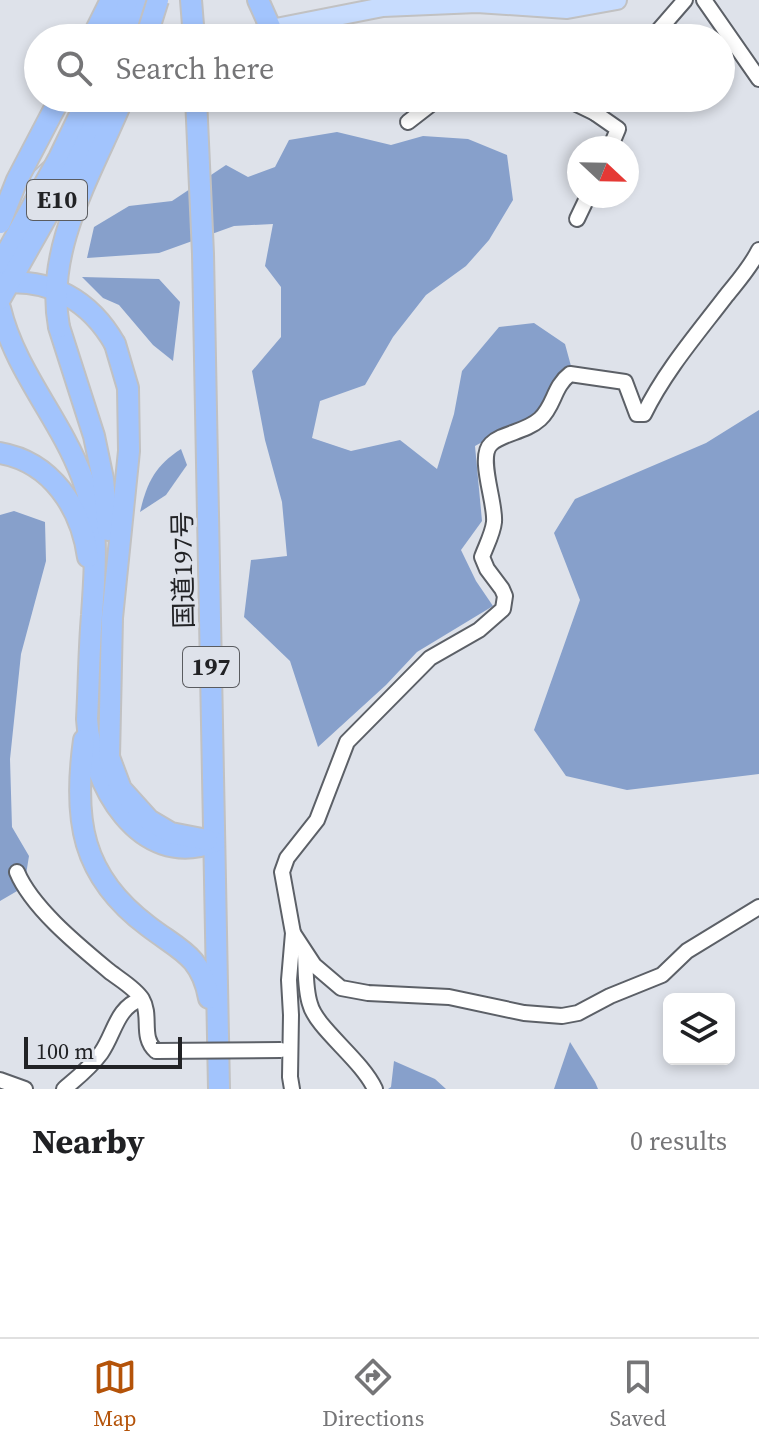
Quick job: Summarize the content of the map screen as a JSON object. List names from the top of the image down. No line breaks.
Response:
{"streets":{"highway":["E10","国道197号","197"]},"scale_bar":"100 m","north":"right","page":{"search":"Search here","scale":"100 m","heading":["Nearby","0 results"],"nav":["Map","Directions","Saved"]}}
